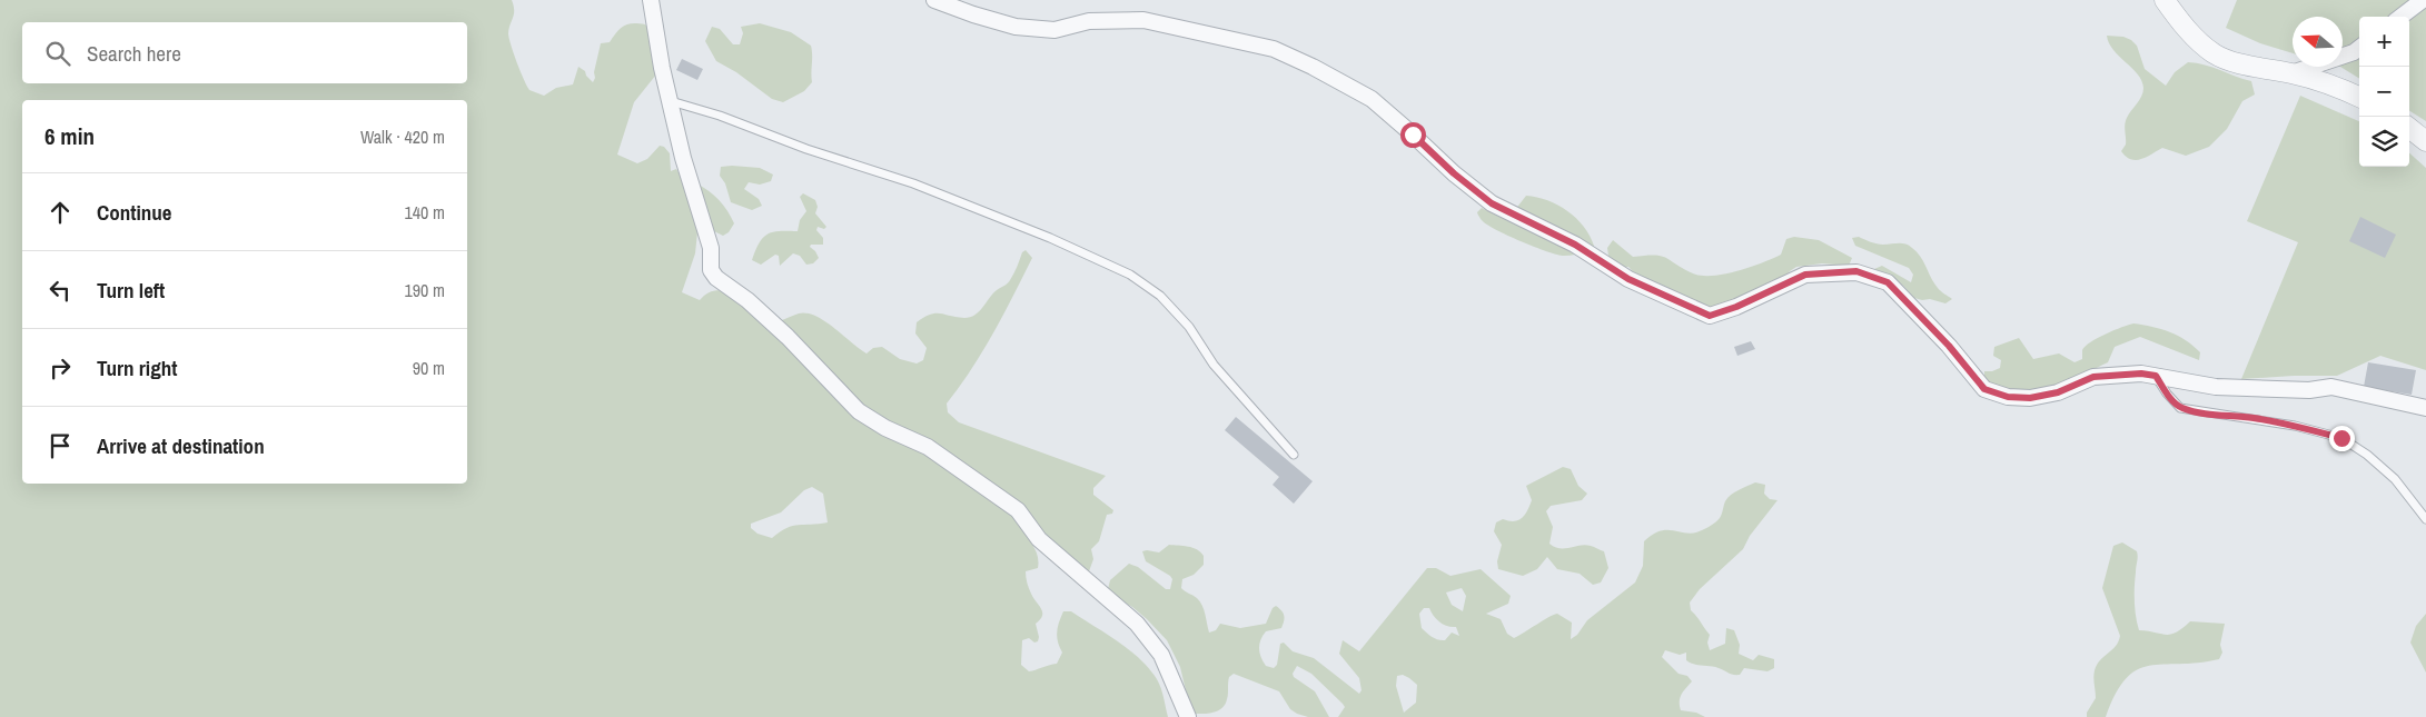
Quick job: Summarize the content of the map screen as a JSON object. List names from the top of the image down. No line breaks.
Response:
{"north":"left","page":{"map_buttons":["+","−"],"search":"Search here","heading":["6 min","Walk · 420 m"],"list":[["Continue","140 m"],["Turn left","190 m"],["Turn right","90 m"],"Arrive at destination"]}}
